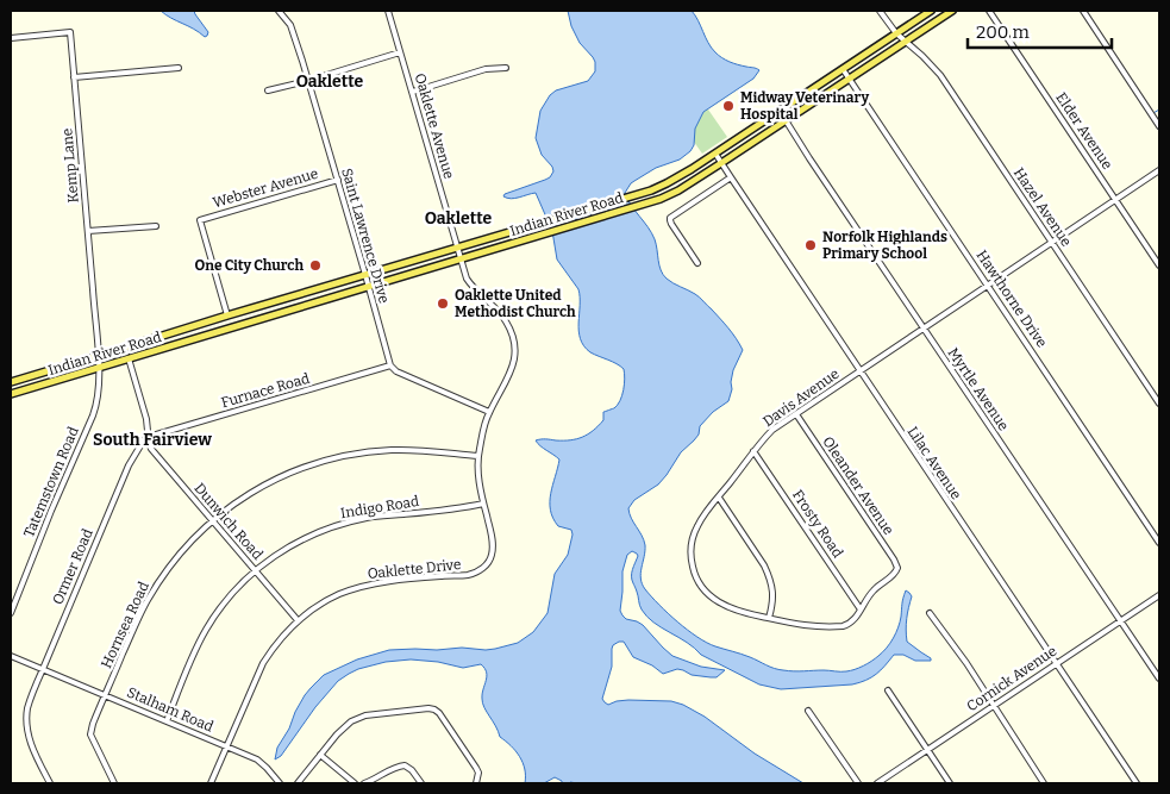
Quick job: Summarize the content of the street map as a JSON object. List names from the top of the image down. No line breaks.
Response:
{"streets":{"main road":["Indian River Road"],"street":["Oaklette Avenue","Elder Avenue","Kemp Lane","Webster Avenue","Hazel Avenue","Saint Lawrence Drive","Hawthorne Drive","Myrtle Avenue","Furnace Road","Davis Avenue","Lilac Avenue","Tatemstown Road","Oleander Avenue","Indigo Road","Dunwich Road","Frosty Road","Ormer Road","Oaklette Drive","Hornsea Road","Cornick Avenue","Stalham Road"]},"crossings":[["Oaklette Avenue","Indian River Road"],["Oaklette Avenue","Oaklette Drive"],["Elder Avenue","Davis Avenue"],["Kemp Lane","Indian River Road"],["Kemp Lane","Tatemstown Road"],["Webster Avenue","Indian River Road"],["Webster Avenue","Saint Lawrence Drive"],["Hazel Avenue","Indian River Road"],["Hazel Avenue","Davis Avenue"],["Indian River Road","Saint Lawrence Drive"],["Indian River Road","Hawthorne Drive"],["Indian River Road","Myrtle Avenue"],["Indian River Road","Lilac Avenue"],["Indian River Road","Tatemstown Road"],["Indian River Road","Oaklette Drive"],["Saint Lawrence Drive","Furnace Road"],["Hawthorne Drive","Davis Avenue"],["Myrtle Avenue","Davis Avenue"],["Myrtle Avenue","Cornick Avenue"],["Furnace Road","Dunwich Road"],["Furnace Road","Ormer Road"],["Davis Avenue","Lilac Avenue"],["Davis Avenue","Oleander Avenue"],["Davis Avenue","Frosty Road"],["Lilac Avenue","Cornick Avenue"],["Indigo Road","Dunwich Road"],["Indigo Road","Oaklette Drive"],["Indigo Road","Stalham Road"],["Dunwich Road","Ormer Road"],["Dunwich Road","Oaklette Drive"],["Dunwich Road","Hornsea Road"],["Ormer Road","Stalham Road"],["Oaklette Drive","Hornsea Road"],["Oaklette Drive","Stalham Road"],["Hornsea Road","Stalham Road"]],"districts":["Oaklette","Oaklette","South Fairview"],"places":["Midway Veterinary Hospital","Norfolk Highlands Primary School","One City Church","Oaklette United Methodist Church"],"scale_bar":"200 m"}
